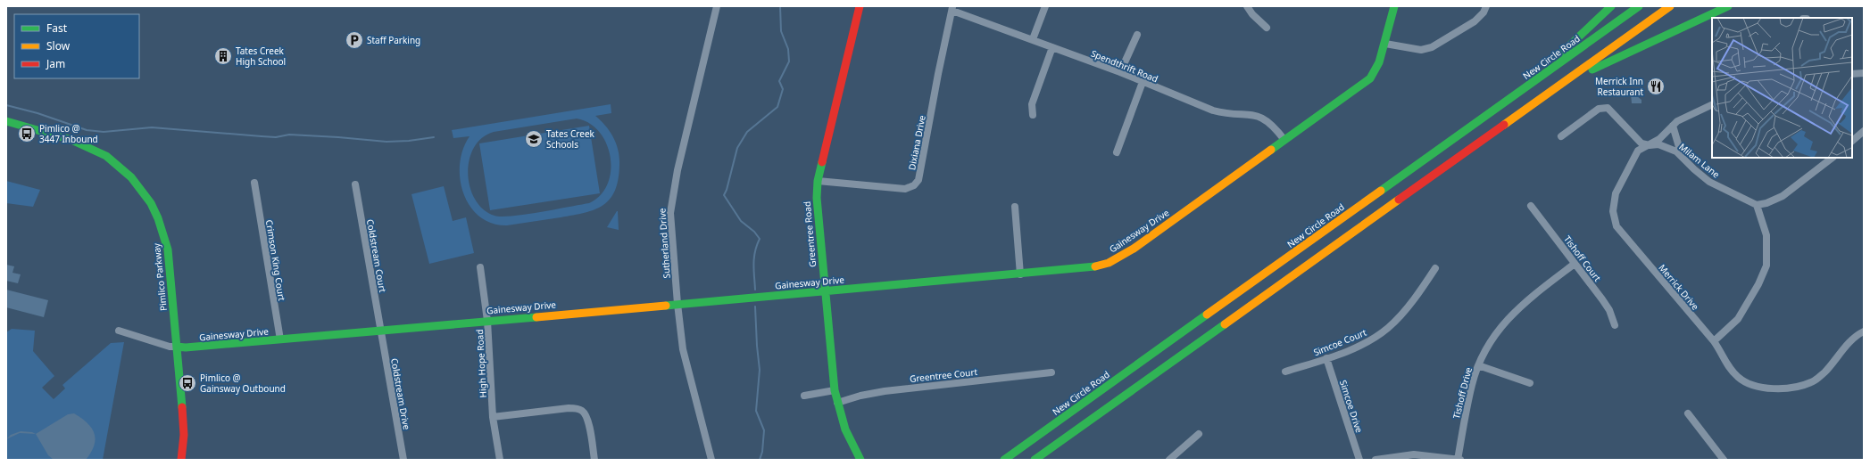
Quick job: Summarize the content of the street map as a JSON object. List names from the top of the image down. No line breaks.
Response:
{"streets":{"main road":["New Circle Road","Gainesway Drive","Greentree Road","Pimlico Parkway"],"street":["Spendthrift Road","Dixiana Drive","Milam Lane","Sutherland Drive","Coldstream Court","Tishoff Court","Crimson King Court","Merrick Drive","Simcoe Court","High Hope Road","Greentree Court","Tishoff Drive","Coldstream Drive","Simcoe Drive"]},"crossings":[["Spendthrift Road","Dixiana Drive"],["Spendthrift Road","Gainesway Drive"],["Dixiana Drive","Greentree Road"],["Milam Lane","Merrick Drive"],["Gainesway Drive","Greentree Road"],["Gainesway Drive","Sutherland Drive"],["Gainesway Drive","Coldstream Court"],["Gainesway Drive","Crimson King Court"],["Gainesway Drive","Pimlico Parkway"],["Gainesway Drive","High Hope Road"],["Gainesway Drive","Coldstream Drive"],["Greentree Road","Greentree Court"],["Coldstream Court","Coldstream Drive"],["Tishoff Court","Tishoff Drive"],["Simcoe Court","Simcoe Drive"]],"places":{"parking":["Staff Parking"],"building":["Tates Creek High School"],"restaurant":["Merrick Inn Restaurant"],"bus stop":["Pimlico @ 3447 Inbound","Pimlico @ Gainsway Outbound"],"school or university":["Tates Creek Schools"]},"legend":["Fast","Slow","Jam"]}
